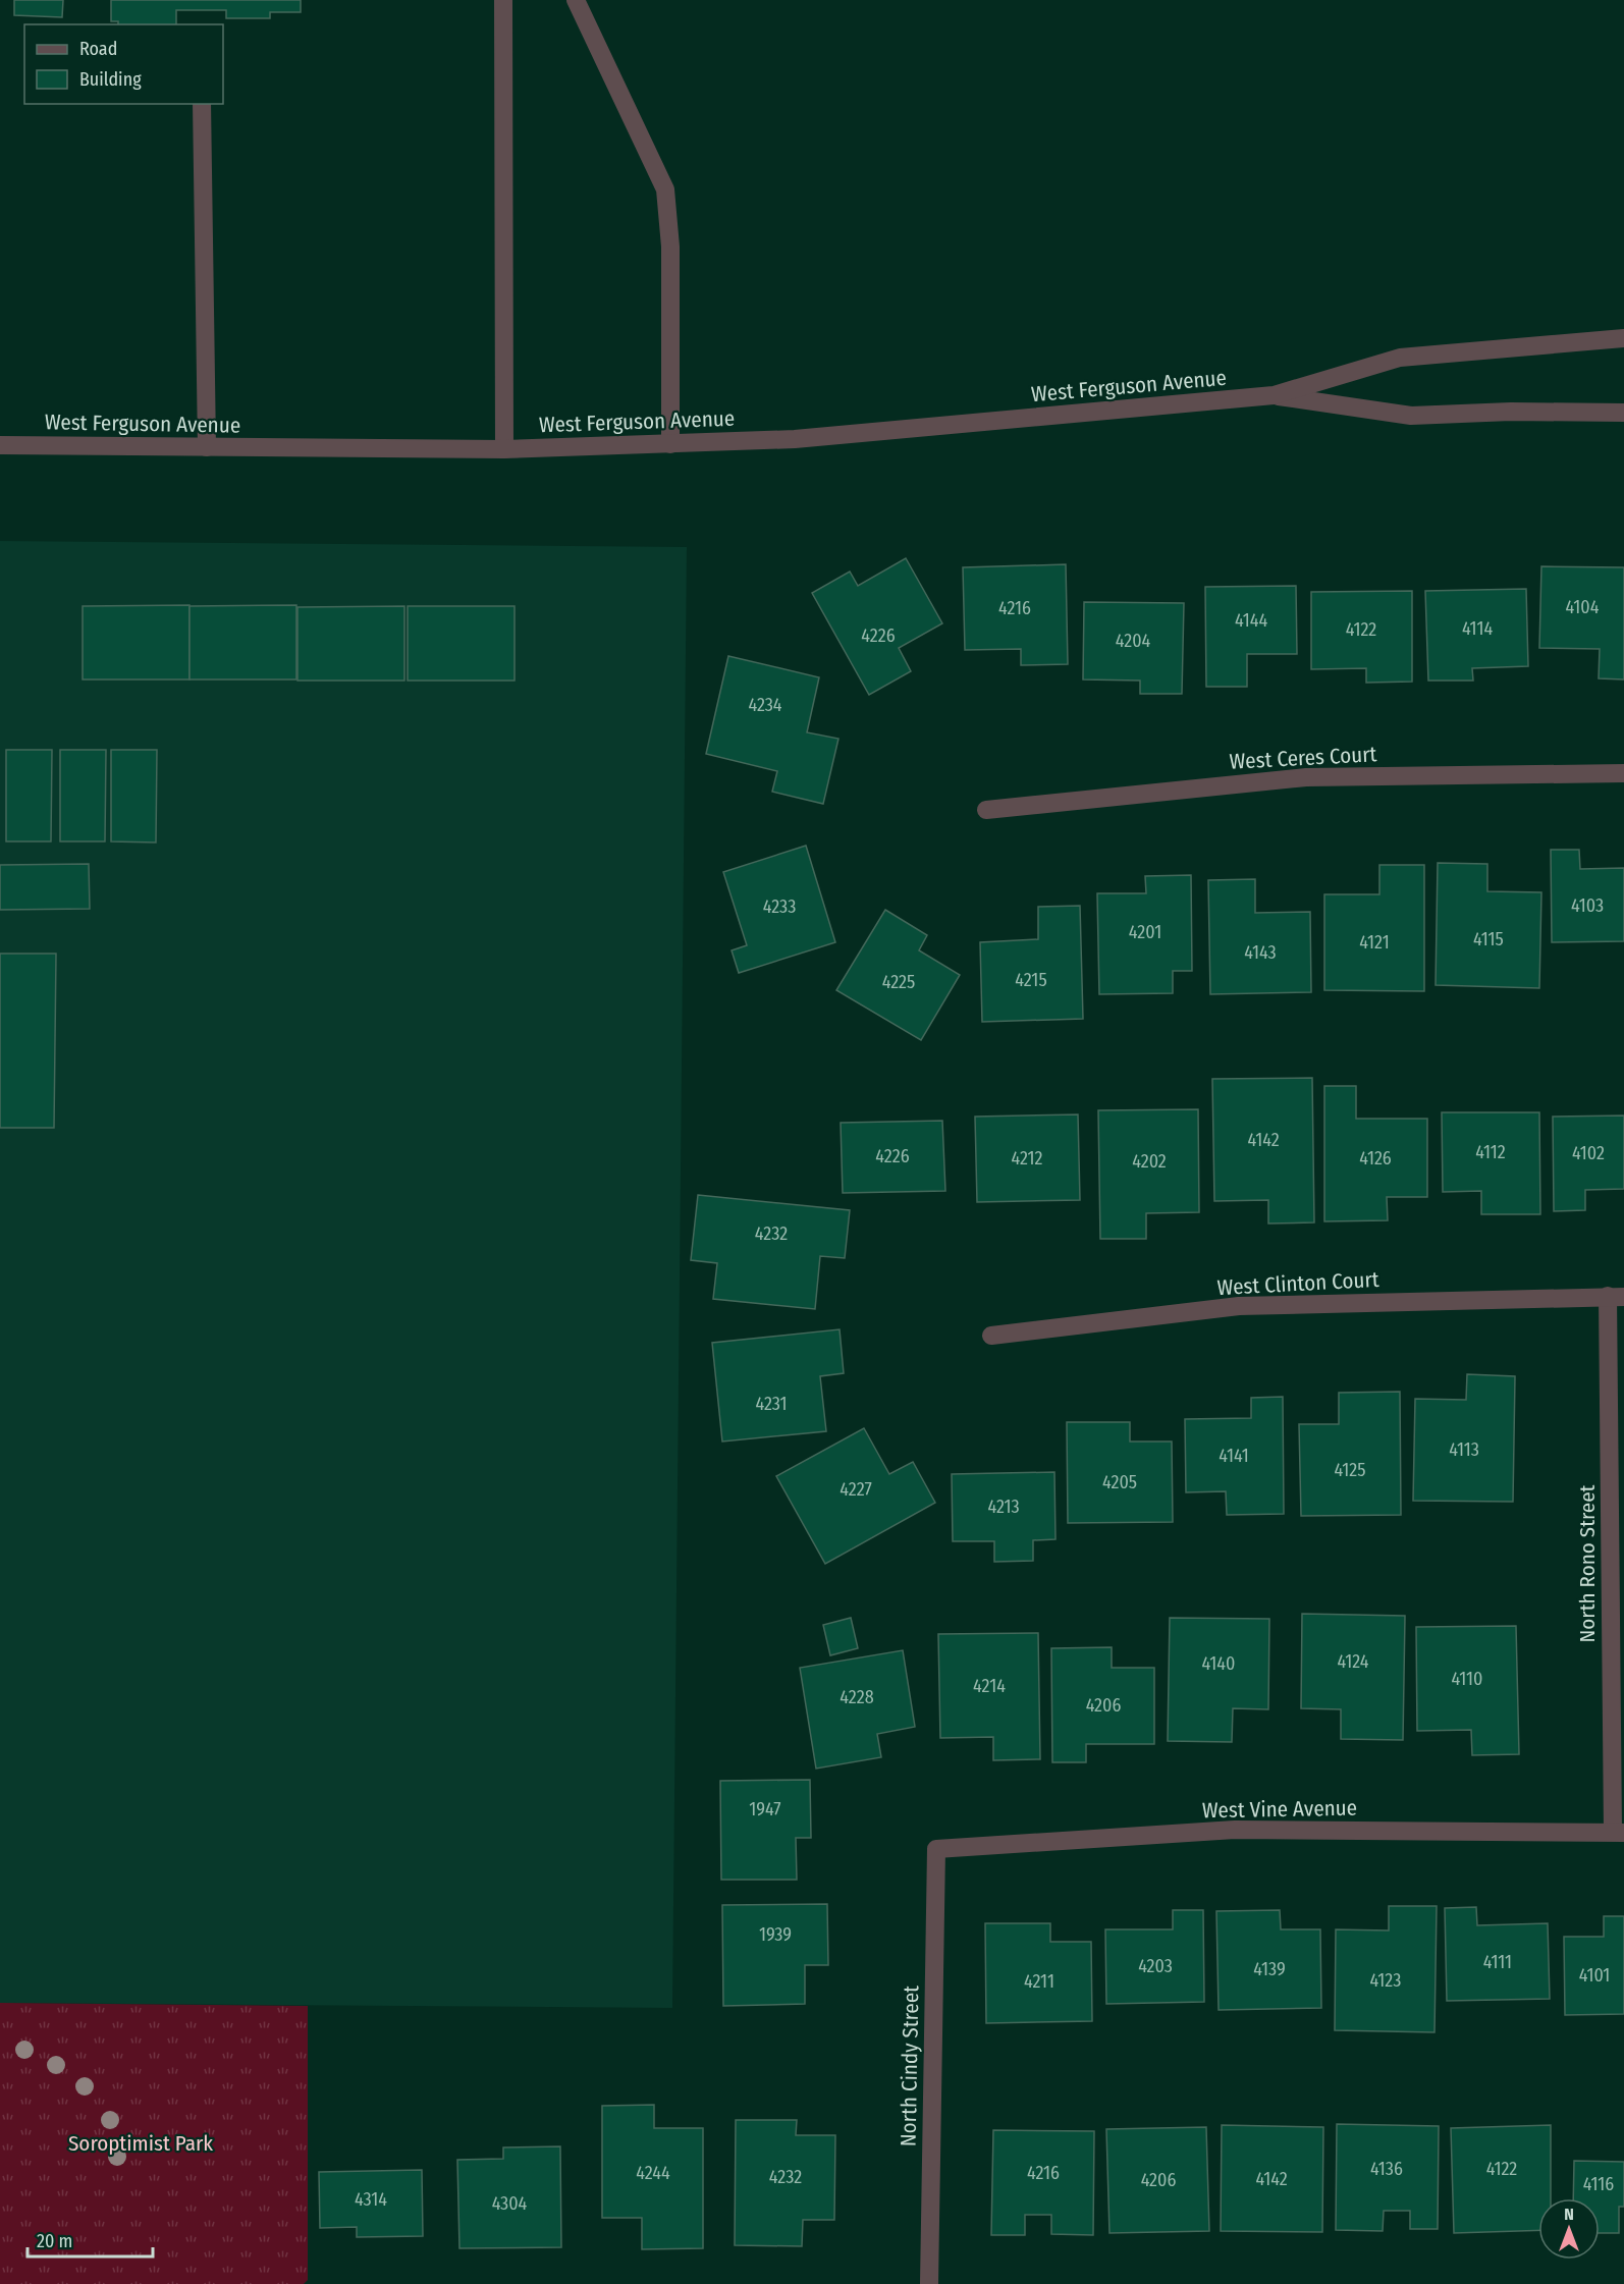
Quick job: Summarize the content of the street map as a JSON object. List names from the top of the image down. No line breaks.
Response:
{"streets":{"street":["West Ferguson Avenue","West Ceres Court","West Clinton Court","North Rono Street","West Vine Avenue","North Cindy Street"]},"crossings":[["West Clinton Court","North Rono Street"],["North Rono Street","West Vine Avenue"],["West Vine Avenue","North Cindy Street"]],"parks":["Soroptimist Park"],"house_numbers":["4104","4216","4144","4114","4122","4226","4204","4234","4103","4233","4201","4115","4121","4143","4215","4225","4142","4112","4102","4226","4212","4126","4202","4232","4231","4113","4141","4125","4205","4227","4213","4124","4140","4110","4214","4228","4206","1947","1939","4111","4203","4139","4101","4123","4211","4136","4122","4244","4216","4232","4142","4206","4116","4314","4304"],"legend":["Road","Building"],"scale_bar":"20 m","north":"top"}
